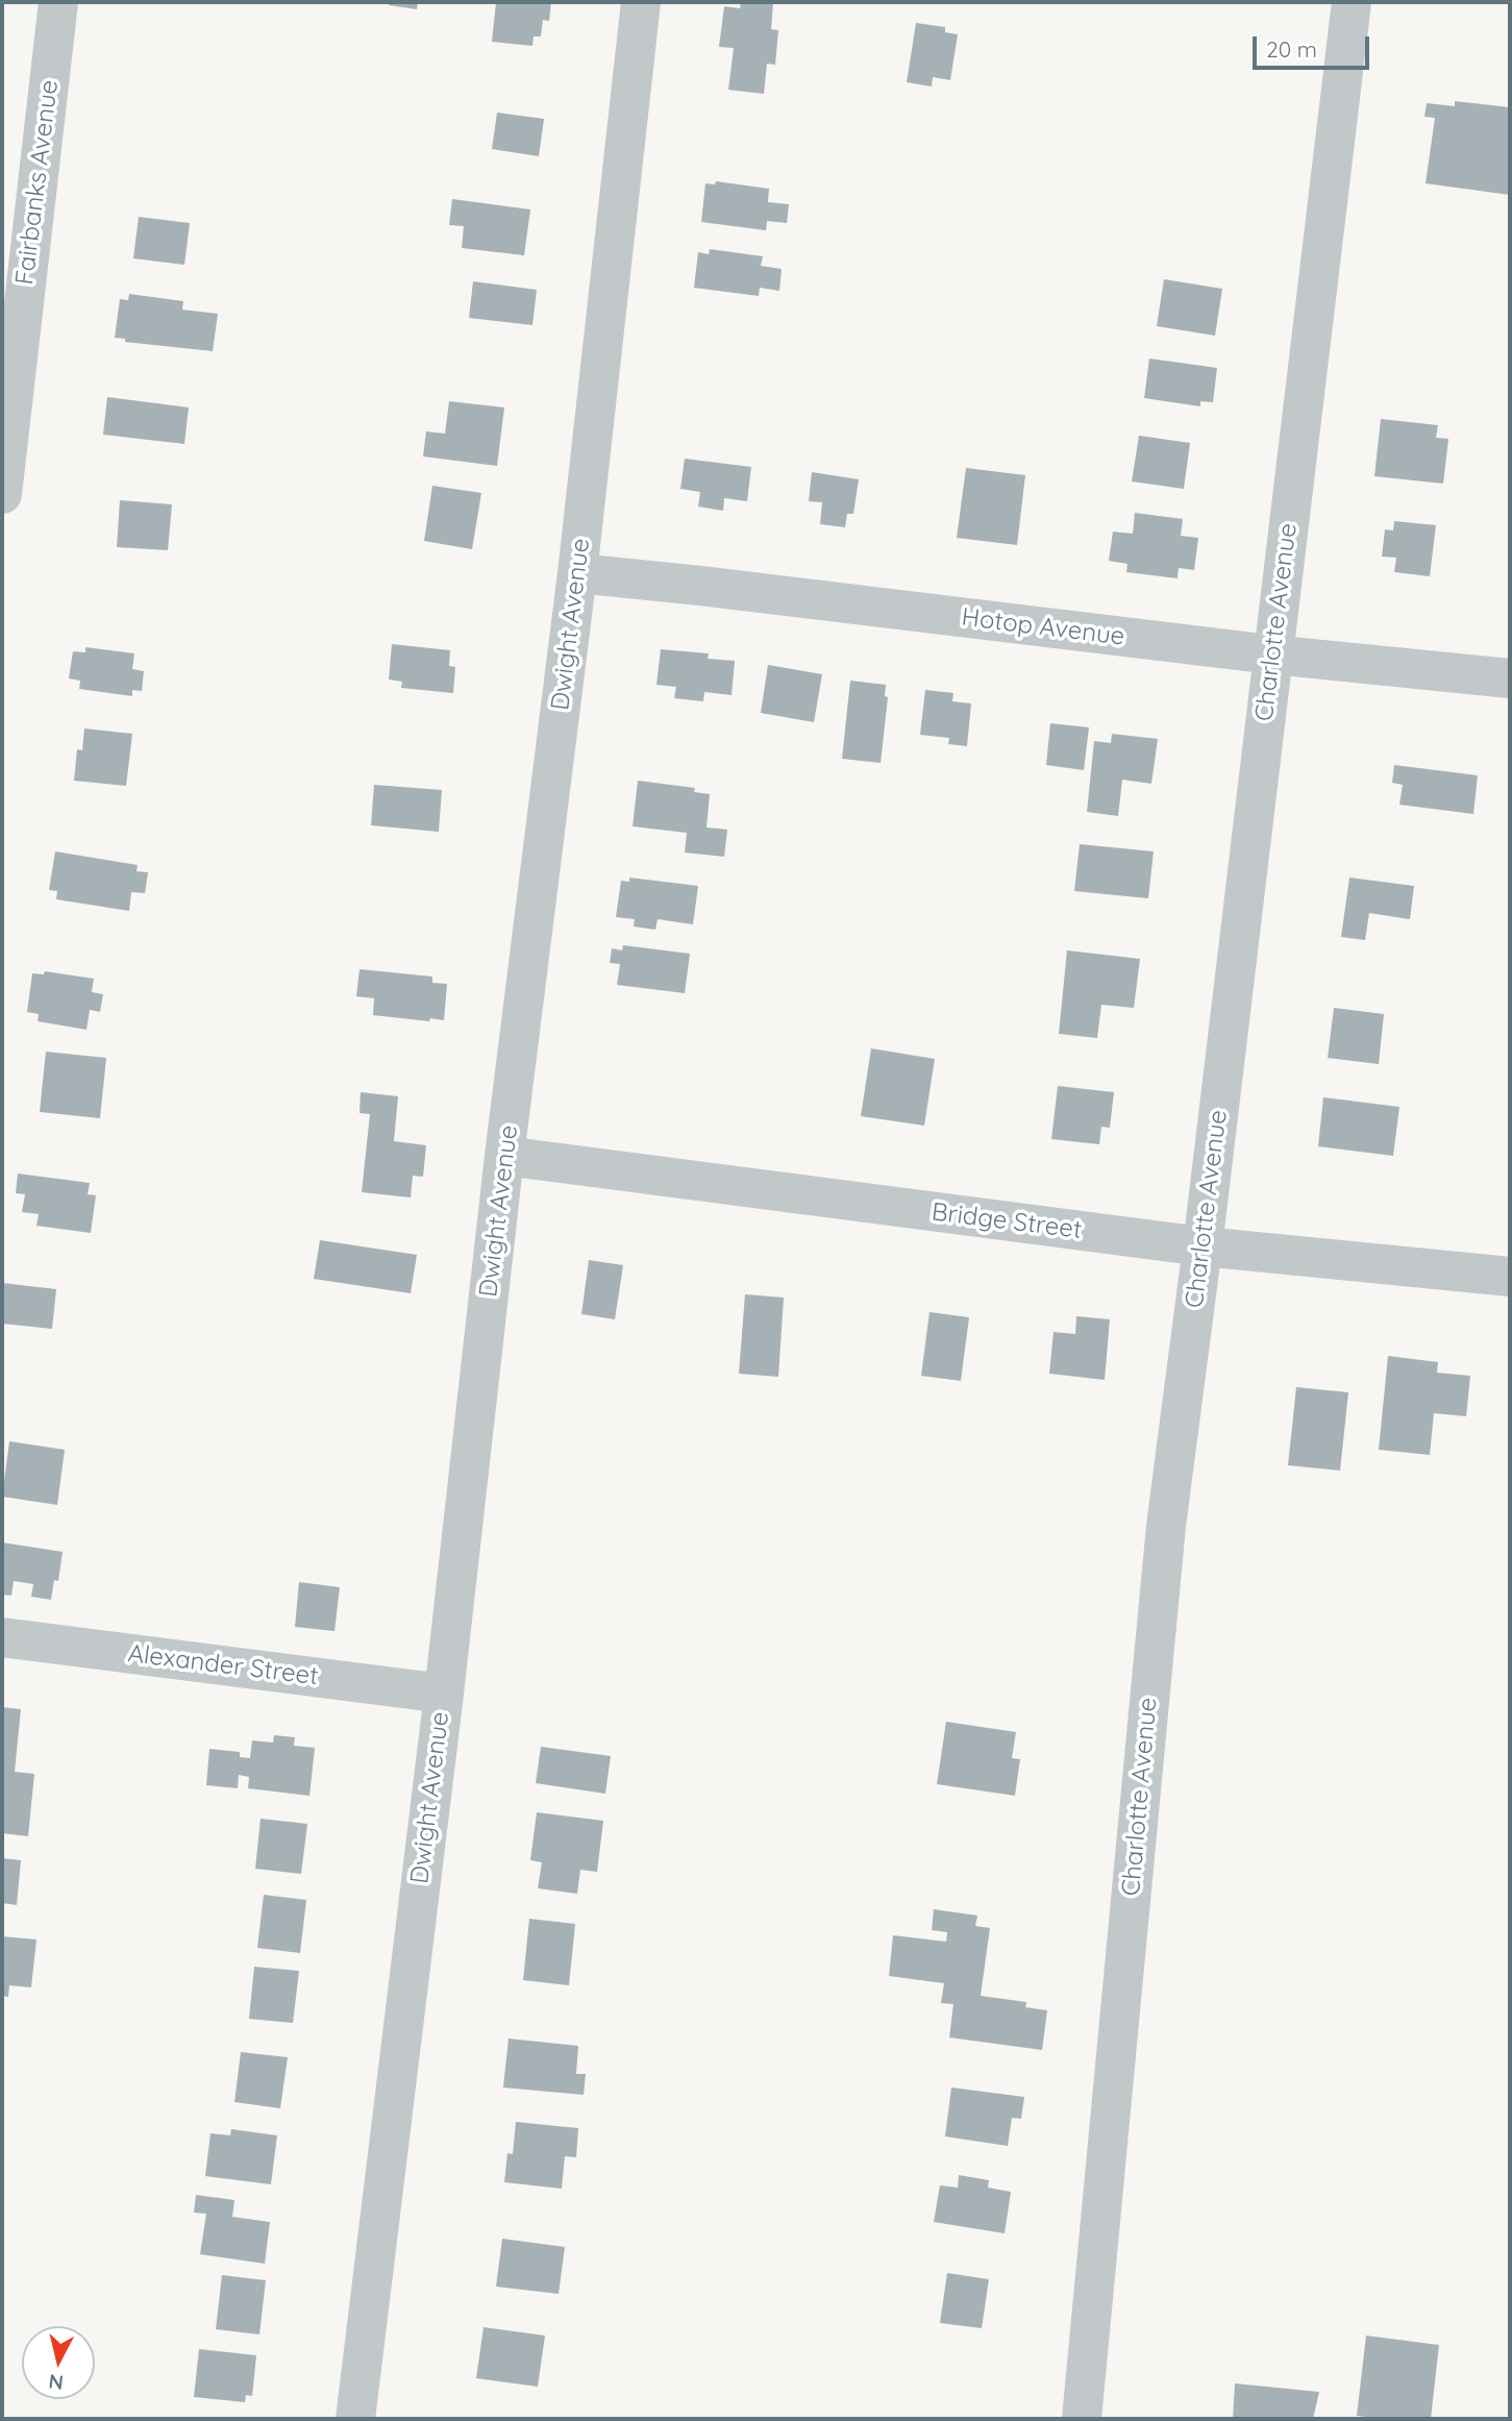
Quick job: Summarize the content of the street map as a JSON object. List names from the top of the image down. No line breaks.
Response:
{"streets":{"street":["Fairbanks Avenue","Charlotte Avenue","Dwight Avenue","Hotop Avenue","Bridge Street","Alexander Street"]},"crossings":[["Charlotte Avenue","Hotop Avenue"],["Charlotte Avenue","Bridge Street"],["Dwight Avenue","Hotop Avenue"],["Dwight Avenue","Bridge Street"],["Dwight Avenue","Alexander Street"]],"scale_bar":"20 m","north":"bottom"}
